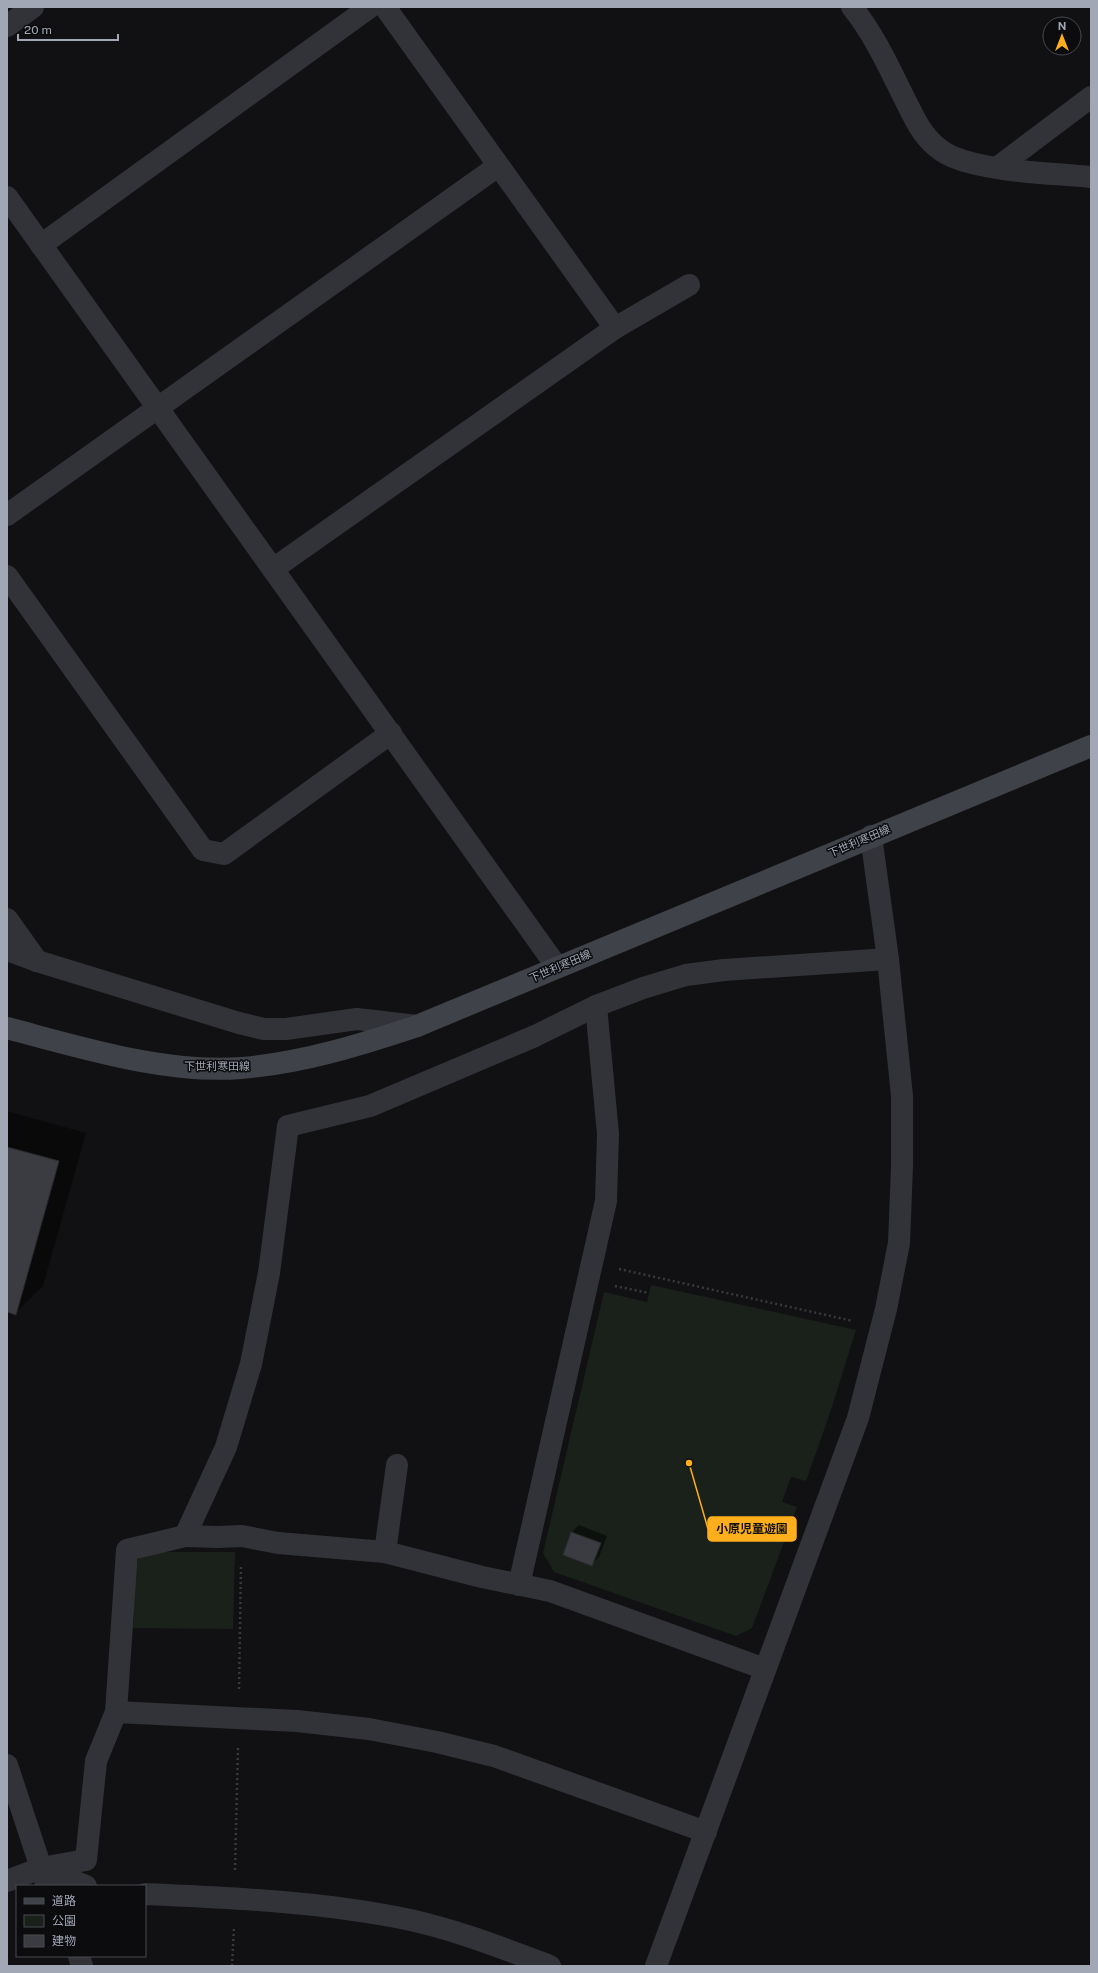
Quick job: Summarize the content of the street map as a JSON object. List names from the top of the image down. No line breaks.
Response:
{"streets":{"main road":["下世利寒田線"]},"places":["小原児童遊園"],"legend":["道路","公園","建物"],"scale_bar":"20 m","north":"top"}
